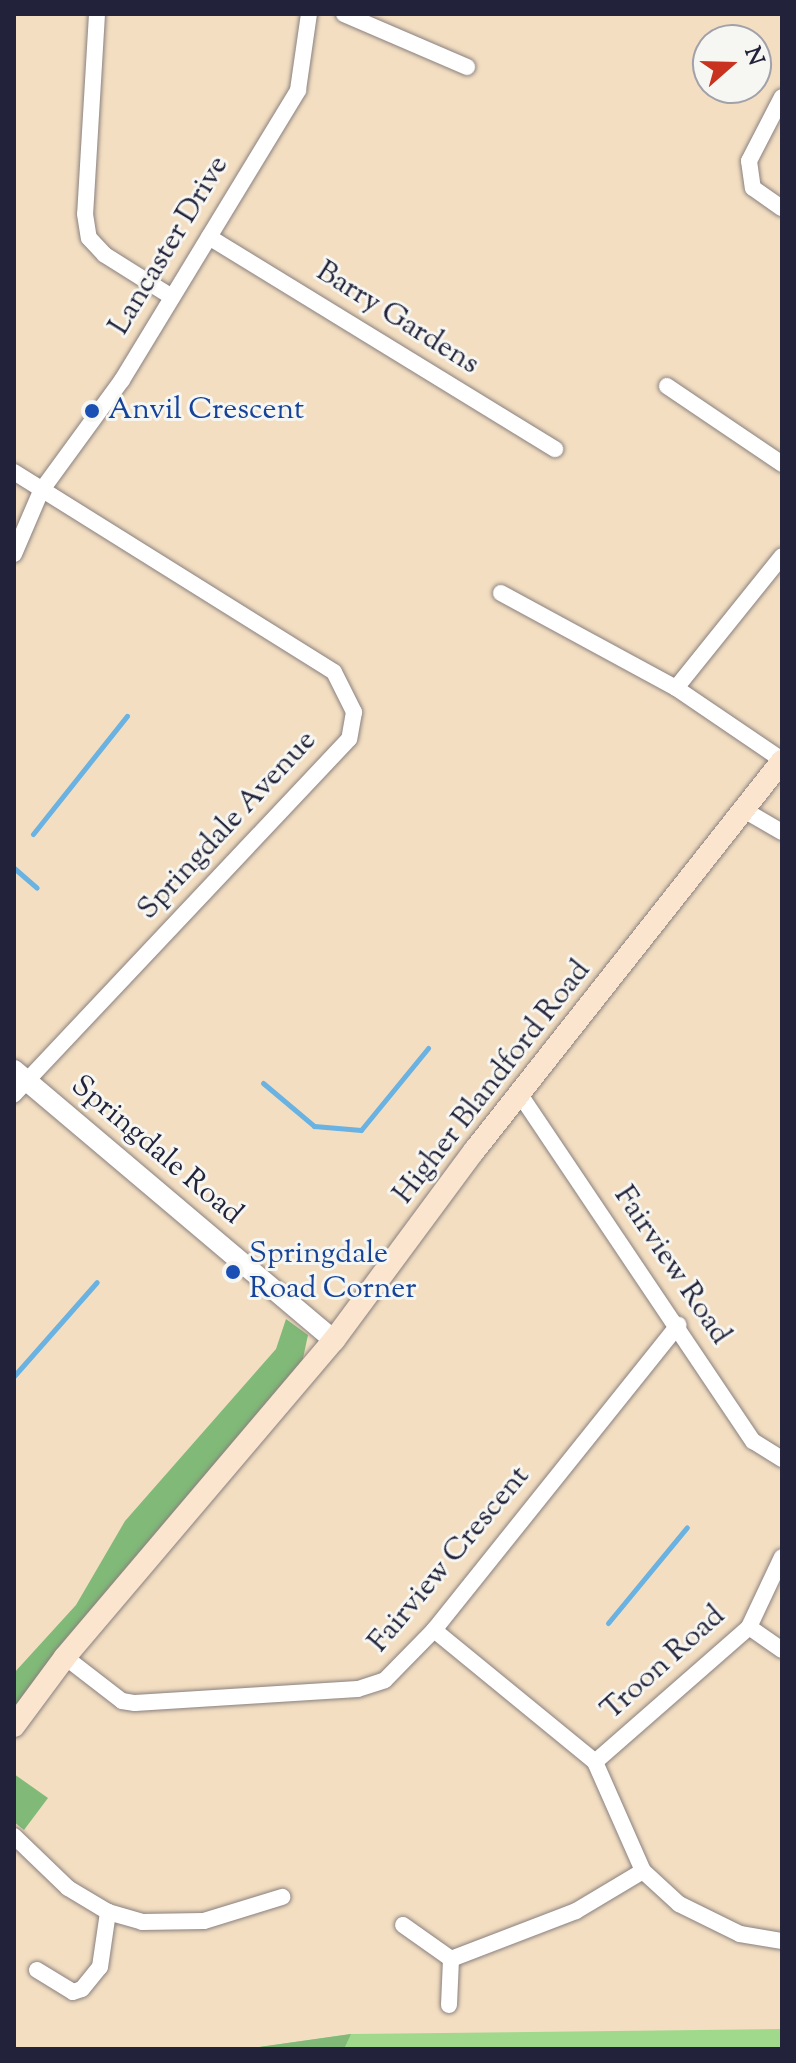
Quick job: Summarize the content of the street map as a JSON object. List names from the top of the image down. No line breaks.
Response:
{"streets":{"main road":["Higher Blandford Road"],"street":["Lancaster Drive","Barry Gardens","Springdale Avenue","Springdale Road","Fairview Road","Fairview Crescent","Troon Road"]},"crossings":[["Lancaster Drive","Barry Gardens"],["Lancaster Drive","Springdale Avenue"],["Springdale Avenue","Springdale Road"],["Higher Blandford Road","Springdale Road"],["Higher Blandford Road","Fairview Road"],["Higher Blandford Road","Fairview Crescent"],["Fairview Road","Fairview Crescent"]],"places":["Anvil Crescent","Springdale Road Corner"],"north":"right"}
